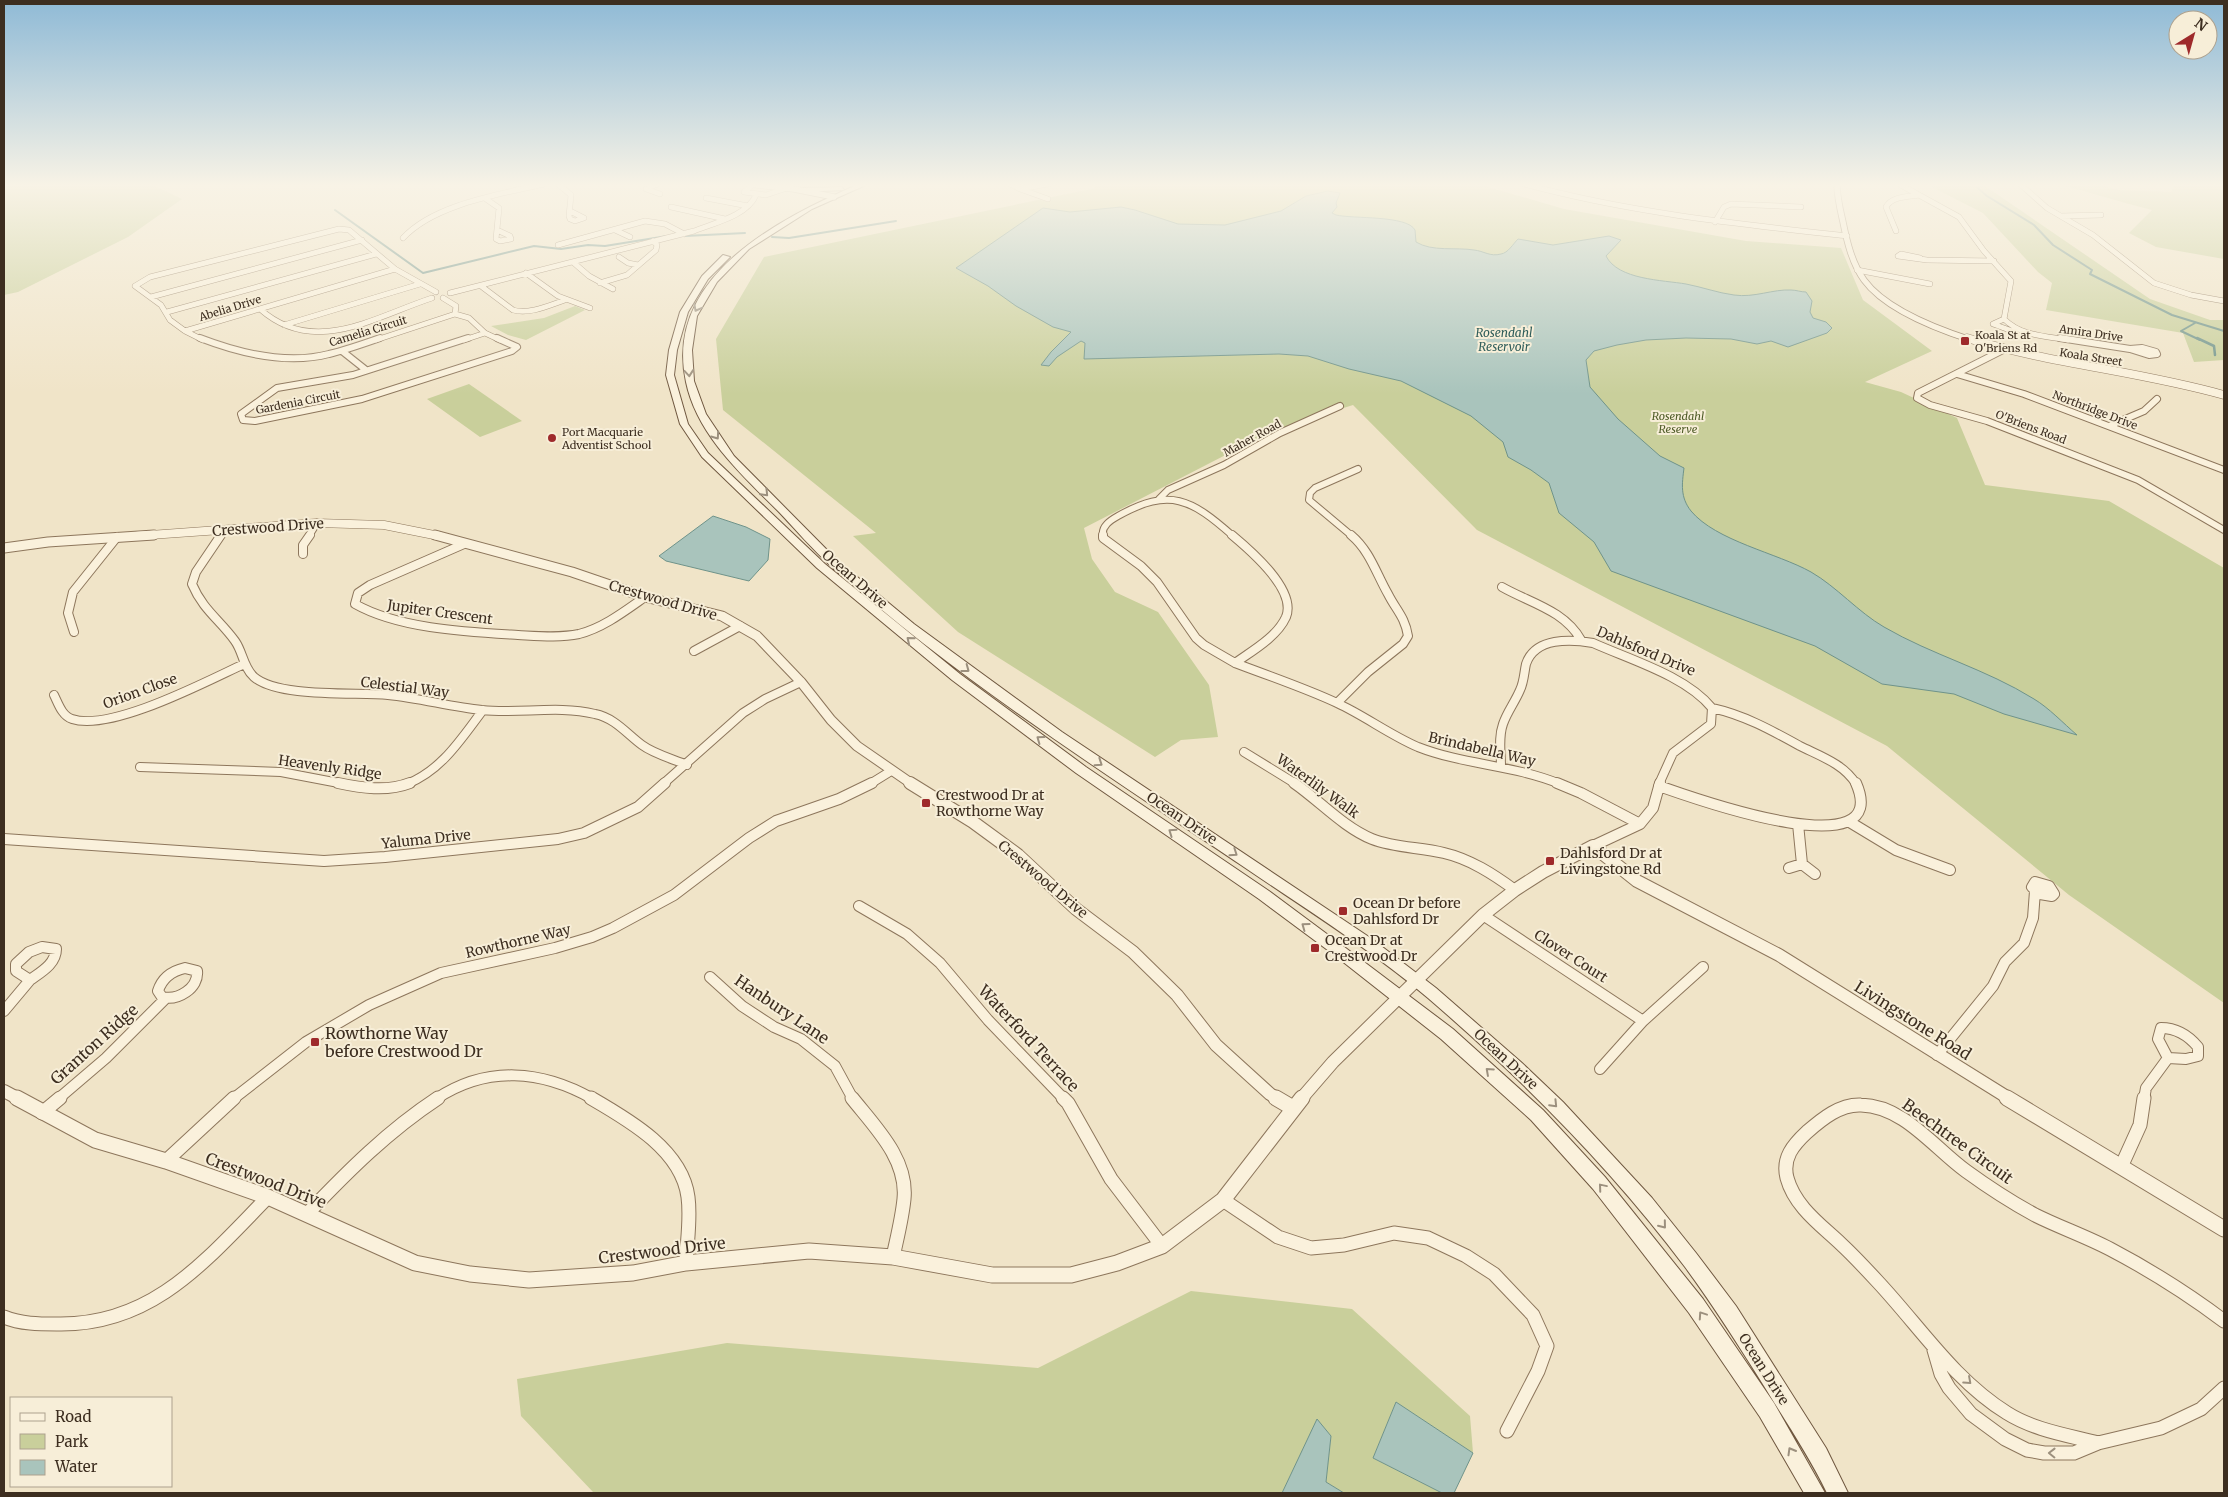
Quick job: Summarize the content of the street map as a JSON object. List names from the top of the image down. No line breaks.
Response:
{"streets":{"main road":["Ocean Drive"],"street":["Abelia Drive","Camelia Circuit","Amira Drive","Koala Street","Gardenia Circuit","Northridge Drive","O'Briens Road","Maher Road","Crestwood Drive","Jupiter Crescent","Dahlsford Drive","Celestial Way","Orion Close","Brindabella Way","Heavenly Ridge","Waterlily Walk","Yaluma Drive","Rowthorne Way","Clover Court","Hanbury Lane","Livingstone Road","Waterford Terrace","Granton Ridge","Beechtree Circuit"]},"crossings":[["Abelia Drive","Camelia Circuit"],["Camelia Circuit","Gardenia Circuit"],["Koala Street","O'Briens Road"],["Northridge Drive","O'Briens Road"],["Maher Road","Brindabella Way"],["Crestwood Drive","Ocean Drive"],["Crestwood Drive","Jupiter Crescent"],["Crestwood Drive","Celestial Way"],["Crestwood Drive","Yaluma Drive"],["Crestwood Drive","Rowthorne Way"],["Crestwood Drive","Hanbury Lane"],["Crestwood Drive","Waterford Terrace"],["Crestwood Drive","Granton Ridge"],["Dahlsford Drive","Brindabella Way"],["Celestial Way","Orion Close"],["Celestial Way","Heavenly Ridge"],["Celestial Way","Yaluma Drive"]],"water":["Rosendahl Reservoir"],"parks":["Rosendahl Reserve"],"places":{"transit":["Koala St at O'Briens Rd","Crestwood Dr at Rowthorne Way","Dahlsford Dr at Livingstone Rd","Ocean Dr before Dahlsford Dr","Ocean Dr at Crestwood Dr","Rowthorne Way before Crestwood Dr"],"other":["Port Macquarie Adventist School"]},"legend":["Road","Park","Water"],"north":"top right"}
